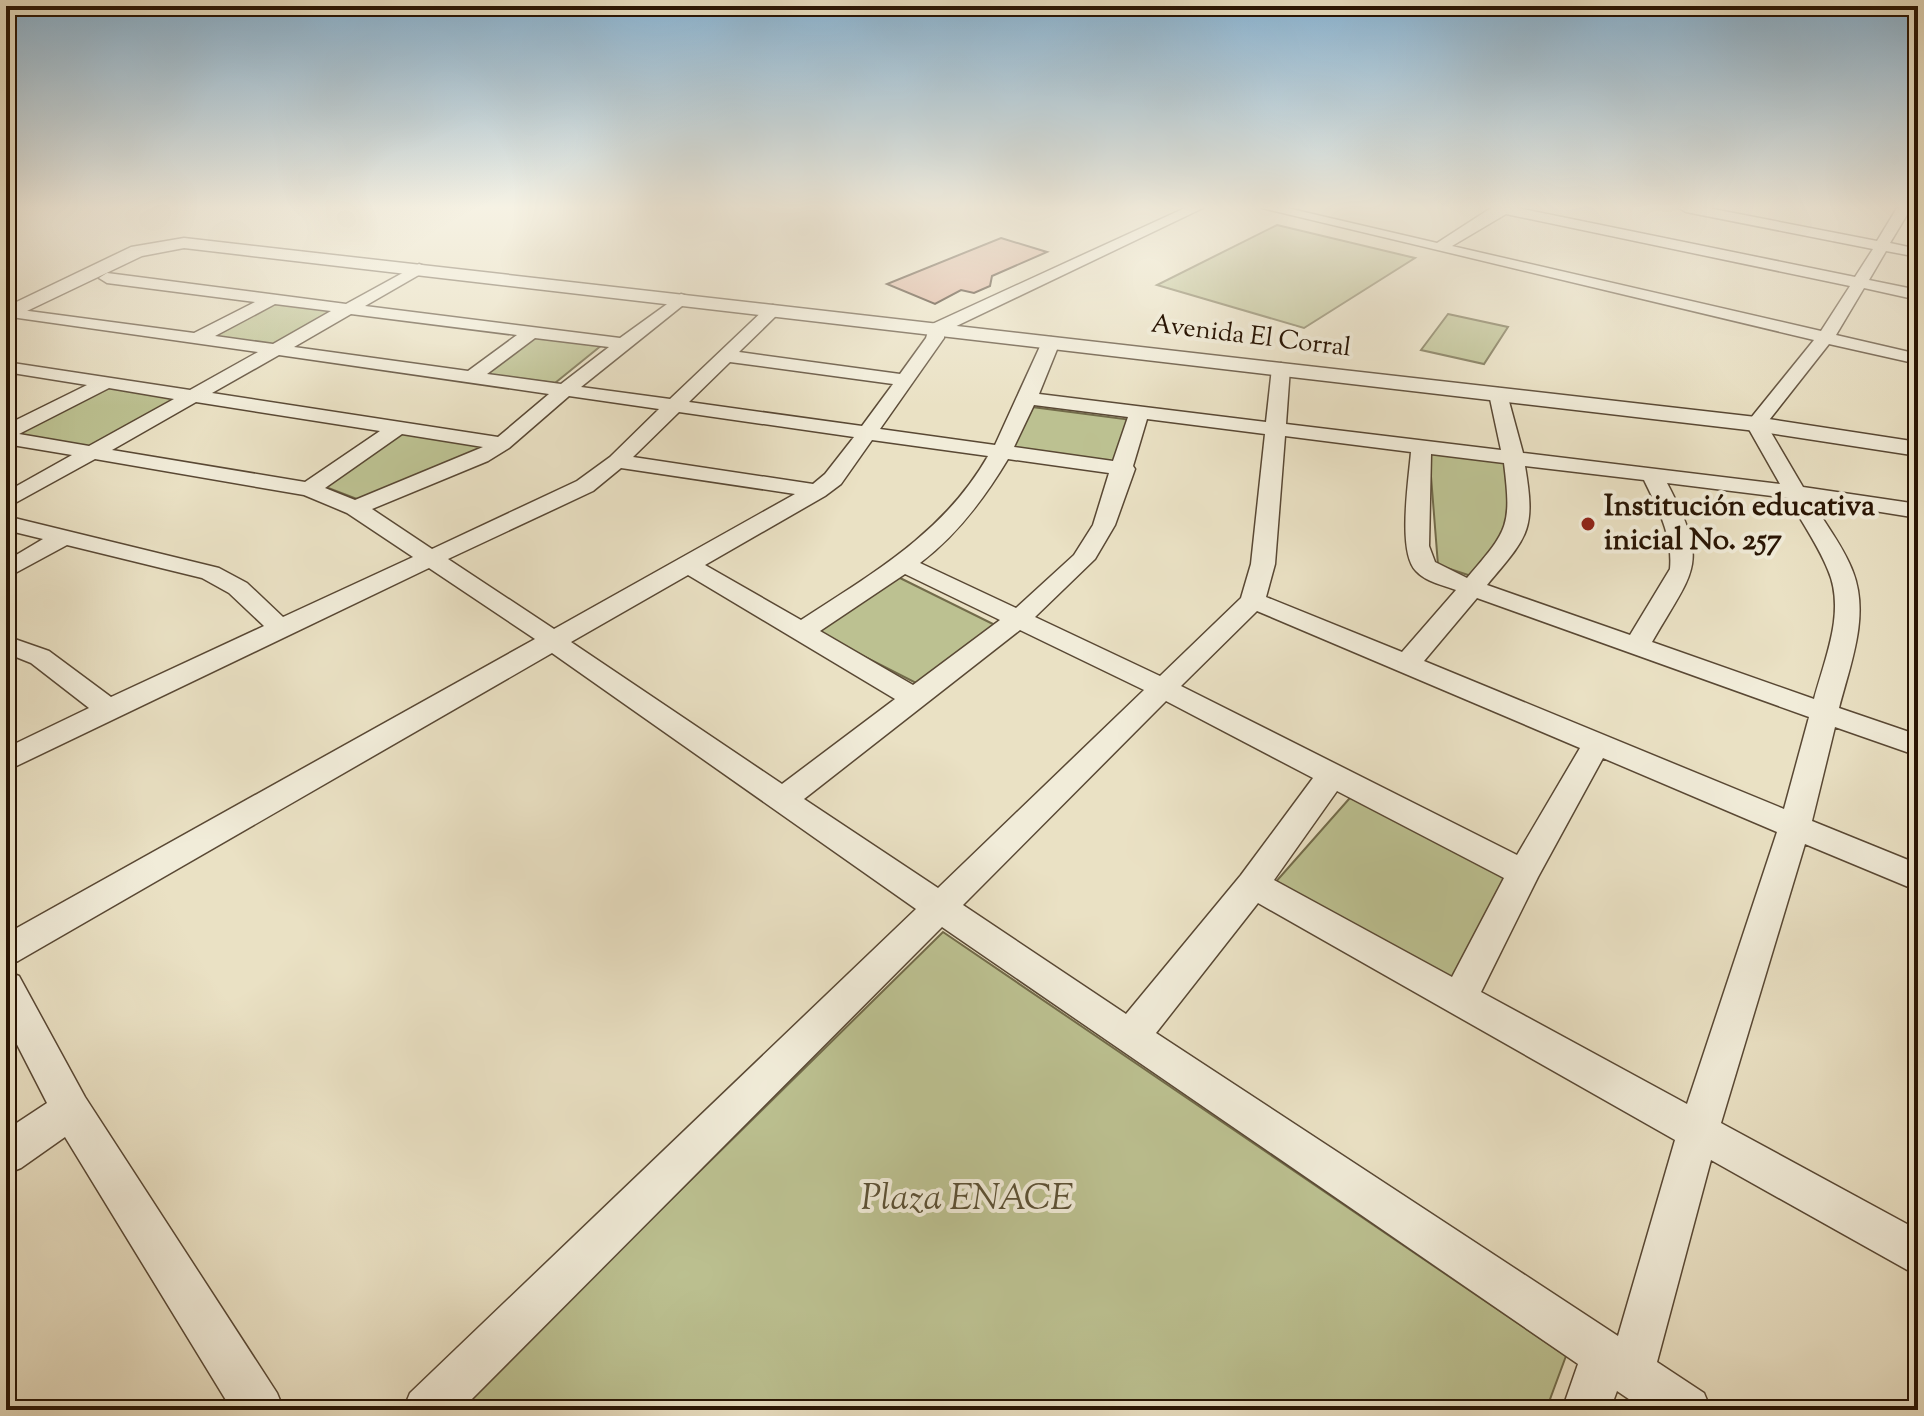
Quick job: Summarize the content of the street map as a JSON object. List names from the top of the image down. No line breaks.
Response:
{"streets":{"street":["Avenida El Corral"]},"parks":["Plaza ENACE"],"places":["Institución educativa inicial No. 257"]}
